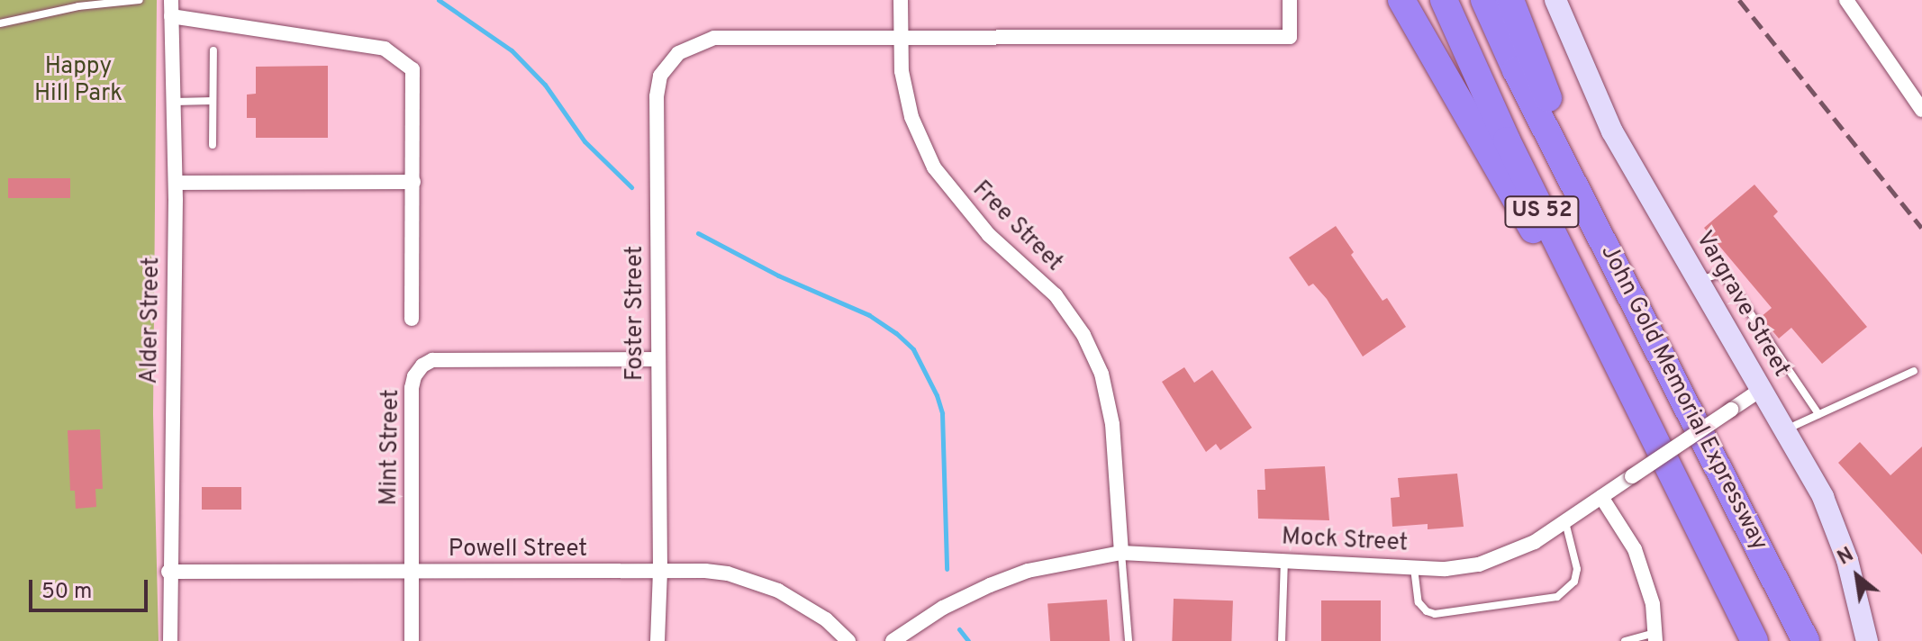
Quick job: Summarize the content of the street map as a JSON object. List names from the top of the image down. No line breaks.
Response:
{"streets":{"highway":["US 52","John Gold Memorial Expressway"],"street":["Free Street","Vargrave Street","Foster Street","Alder Street","Mint Street","Mock Street","Powell Street"]},"crossings":[["Free Street","Foster Street"],["Free Street","Mock Street"],["Vargrave Street","Mock Street"],["Foster Street","Mint Street"],["Foster Street","Powell Street"],["Alder Street","Powell Street"],["Mint Street","Powell Street"]],"parks":["Happy Hill Park"],"scale_bar":"50 m","north":"top left"}
